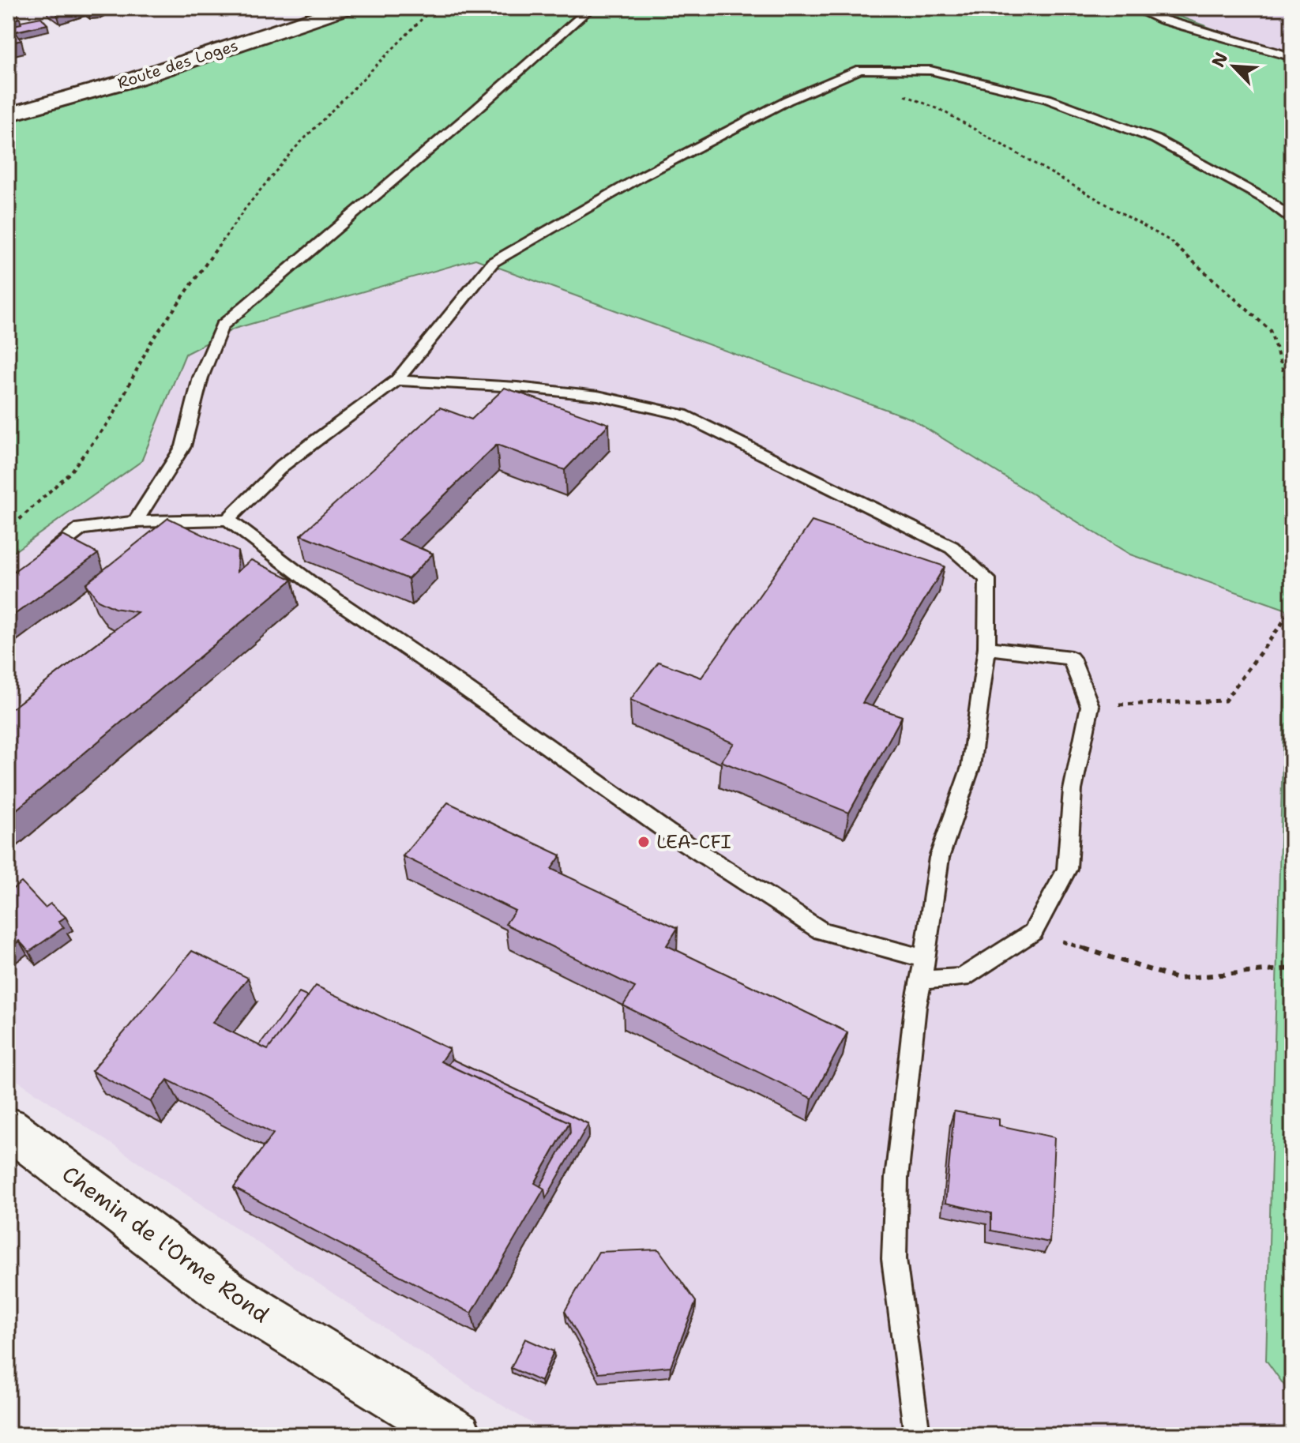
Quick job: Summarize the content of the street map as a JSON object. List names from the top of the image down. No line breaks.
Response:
{"streets":{"street":["Route des Loges","Chemin de l'Orme Rond"]},"places":["LEA-CFI"],"north":"top left"}
